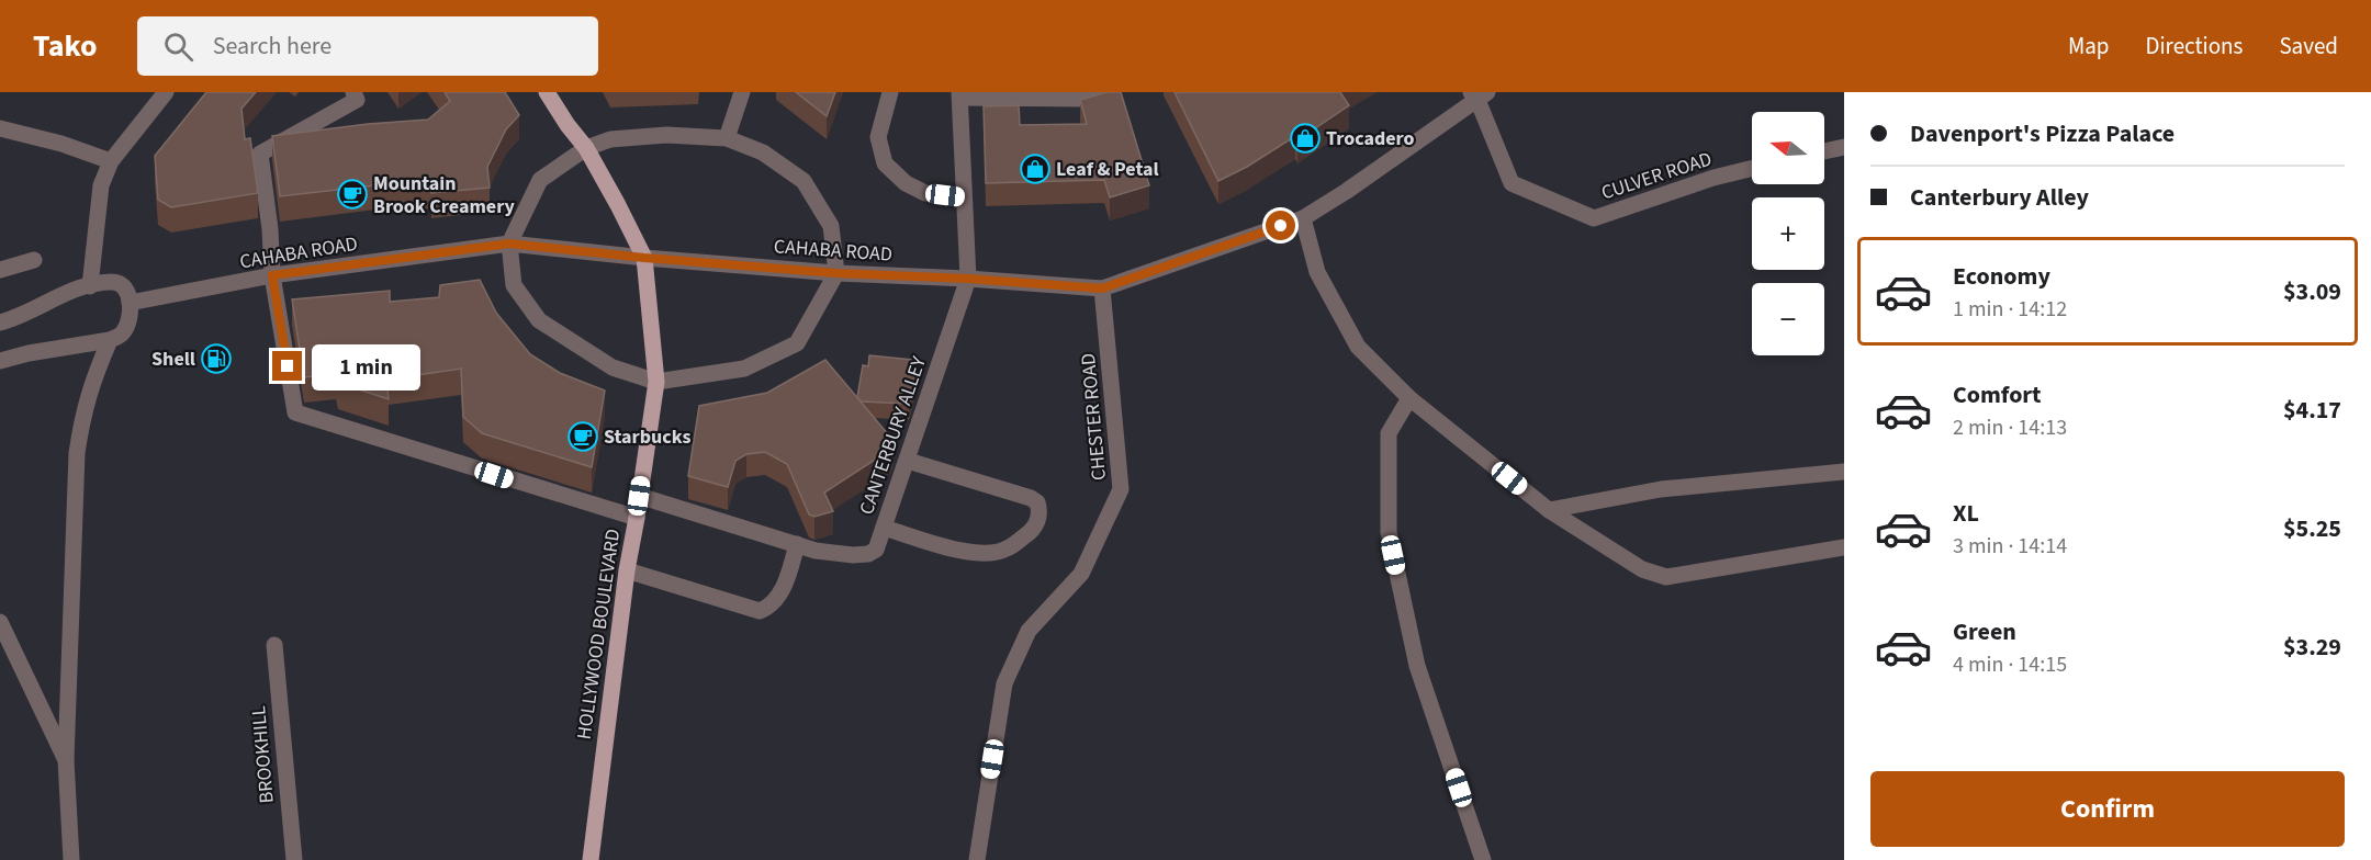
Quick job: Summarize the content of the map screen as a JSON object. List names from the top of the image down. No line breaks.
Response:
{"streets":{"main road":["HOLLYWOOD BOULEVARD"],"street":["CULVER ROAD","CAHABA ROAD","CHESTER ROAD","CANTERBURY ALLEY","BROOKHILL"]},"crossings":[["CULVER ROAD","CAHABA ROAD"],["CAHABA ROAD","CHESTER ROAD"],["CAHABA ROAD","CANTERBURY ALLEY"],["CAHABA ROAD","HOLLYWOOD BOULEVARD"],["CANTERBURY ALLEY","HOLLYWOOD BOULEVARD"]],"places":{"shop":["Trocadero","Leaf & Petal"],"cafe":["Mountain Brook Creamery","Starbucks"],"fuel station":["Shell"]},"north":"left","page":{"header":"Tako","search":"Search here","nav":["Map","Directions","Saved"],"banner":["Davenport's Pizza Palace","Canterbury Alley"],"map_buttons":["+","−"],"list":[{"name":"Economy","note":"1 min · 14:12","value":"$3.09"},{"name":"Comfort","note":"2 min · 14:13","value":"$4.17"},{"name":"XL","note":"3 min · 14:14","value":"$5.25"},{"name":"Green","note":"4 min · 14:15","value":"$3.29"}],"bubble":"1 min","buttons":"Confirm"}}
